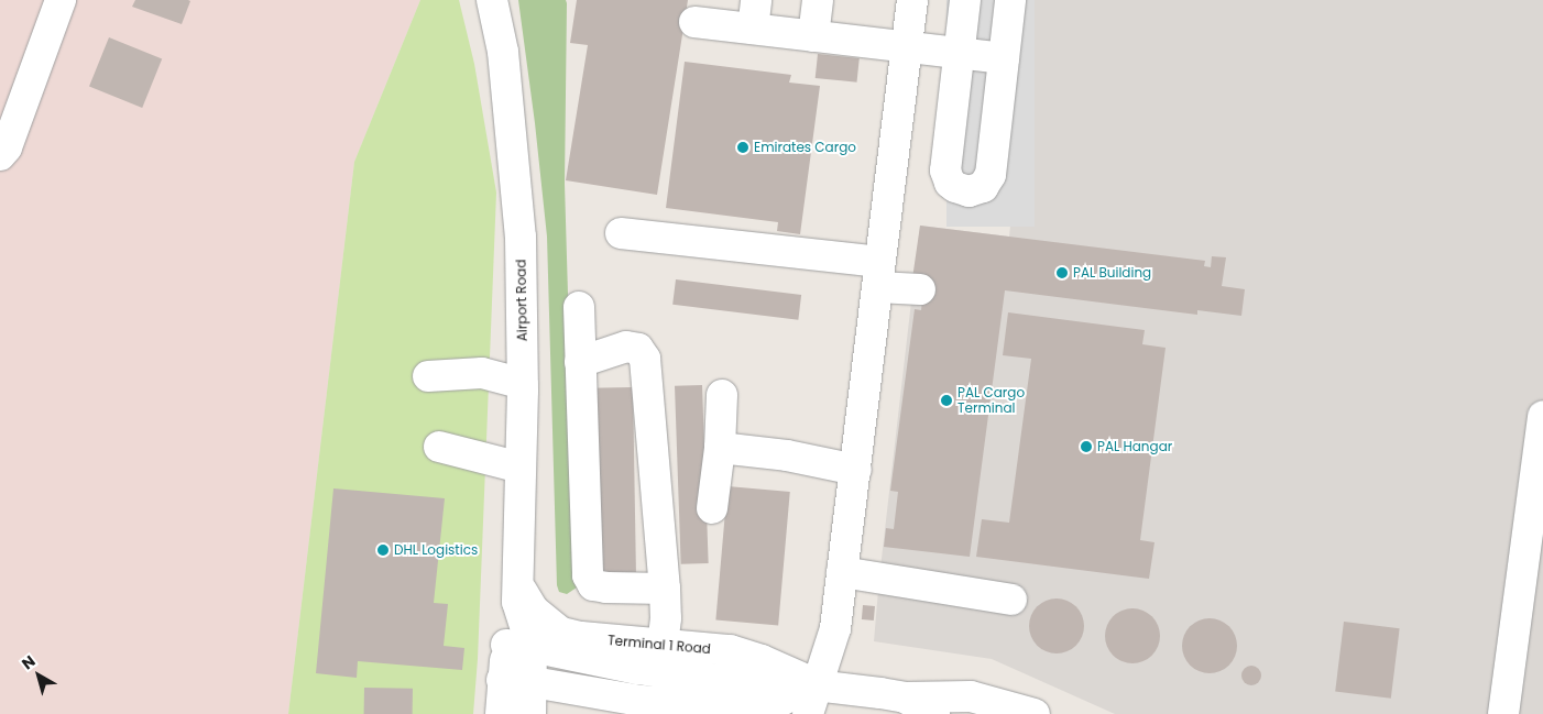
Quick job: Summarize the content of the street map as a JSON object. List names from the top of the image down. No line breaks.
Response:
{"streets":{"street":["Airport Road","Terminal 1 Road"]},"crossings":[["Airport Road","Terminal 1 Road"]],"places":["Emirates Cargo","PAL Building","PAL Cargo Terminal","PAL Hangar","DHL Logistics"],"north":"top left"}
